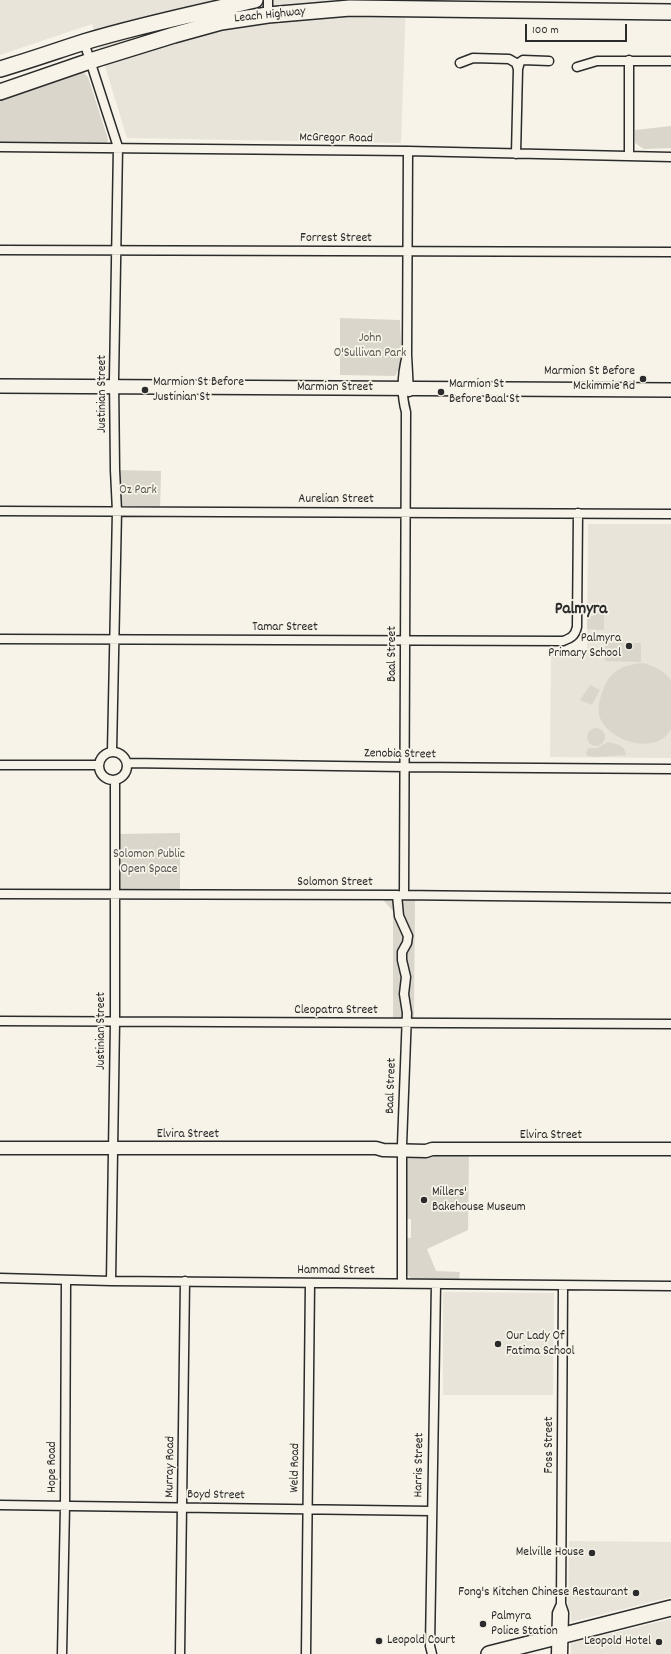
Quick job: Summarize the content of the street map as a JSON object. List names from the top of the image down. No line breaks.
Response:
{"streets":{"highway":["Leach Highway"],"main road":["Marmion Street"],"street":["McGregor Road","Forrest Street","Justinian Street","Aurelian Street","Tamar Street","Baal Street","Zenobia Street","Solomon Street","Cleopatra Street","Elvira Street","Hammad Street","Foss Street","Harris Street","Hope Road","Murray Road","Weld Road","Boyd Street"]},"crossings":[["Leach Highway","Justinian Street"],["McGregor Road","Justinian Street"],["McGregor Road","Baal Street"],["Forrest Street","Justinian Street"],["Forrest Street","Baal Street"],["Marmion Street","Justinian Street"],["Marmion Street","Baal Street"],["Justinian Street","Aurelian Street"],["Justinian Street","Tamar Street"],["Justinian Street","Zenobia Street"],["Justinian Street","Solomon Street"],["Justinian Street","Cleopatra Street"],["Justinian Street","Elvira Street"],["Justinian Street","Hammad Street"],["Aurelian Street","Tamar Street"],["Aurelian Street","Baal Street"],["Tamar Street","Baal Street"],["Baal Street","Zenobia Street"],["Baal Street","Solomon Street"],["Baal Street","Cleopatra Street"],["Baal Street","Elvira Street"],["Baal Street","Hammad Street"],["Hammad Street","Foss Street"],["Hammad Street","Harris Street"],["Hammad Street","Hope Road"],["Hammad Street","Murray Road"],["Hammad Street","Weld Road"],["Harris Street","Boyd Street"],["Hope Road","Boyd Street"],["Murray Road","Boyd Street"],["Weld Road","Boyd Street"]],"districts":["Palmyra"],"parks":["John O'Sullivan Park","Oz Park","Solomon Public Open Space"],"places":["Marmion St Before Mckimmie Rd","Marmion St Before Justinian St","Marmion St Before Baal St","Palmyra Primary School","Millers' Bakehouse Museum","Our Lady Of Fatima School","Melville House","Fong's Kitchen Chinese Restaurant","Palmyra Police Station","Leopold Court","Leopold Hotel"],"scale_bar":"100 m"}
